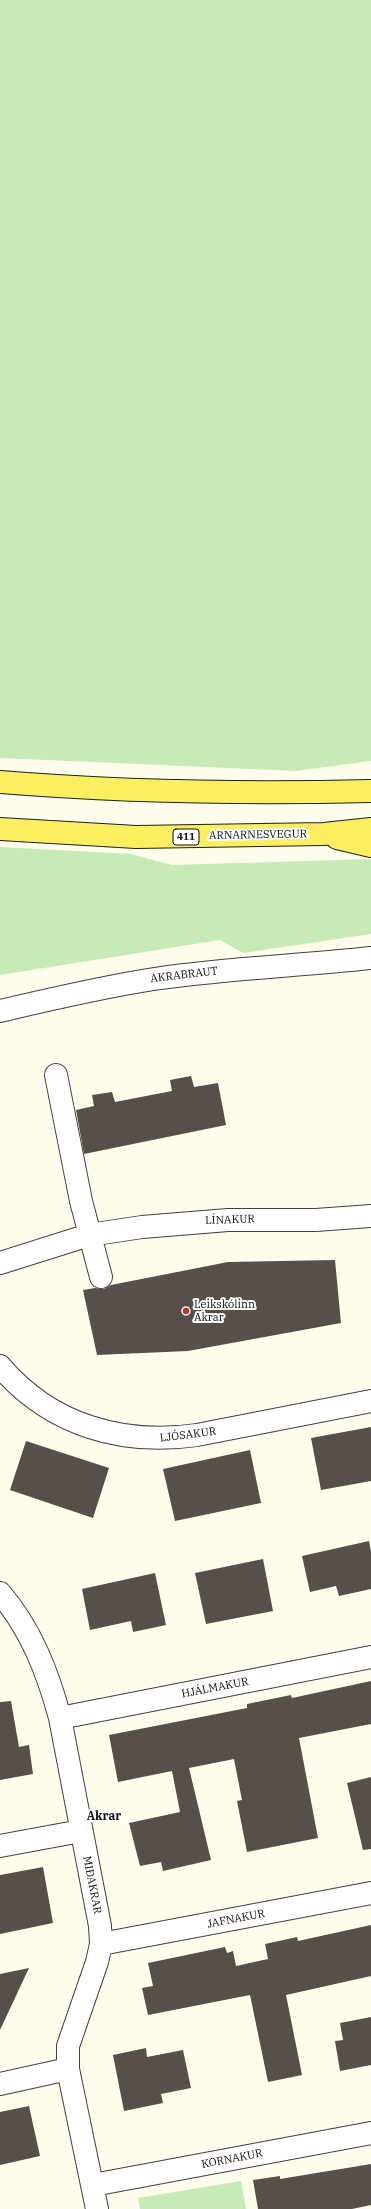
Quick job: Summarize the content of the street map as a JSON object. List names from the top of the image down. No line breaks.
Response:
{"streets":{"main road":["ARNARNESVEGUR","411"],"street":["AKRABRAUT","LÍNAKUR","LJÓSAKUR","HJÁLMAKUR","MIÐAKRAR","JAFNAKUR","KORNAKUR"]},"crossings":[["HJÁLMAKUR","MIÐAKRAR"],["MIÐAKRAR","JAFNAKUR"],["MIÐAKRAR","KORNAKUR"]],"districts":["Akrar"],"places":["Leikskólinn Akrar"]}
